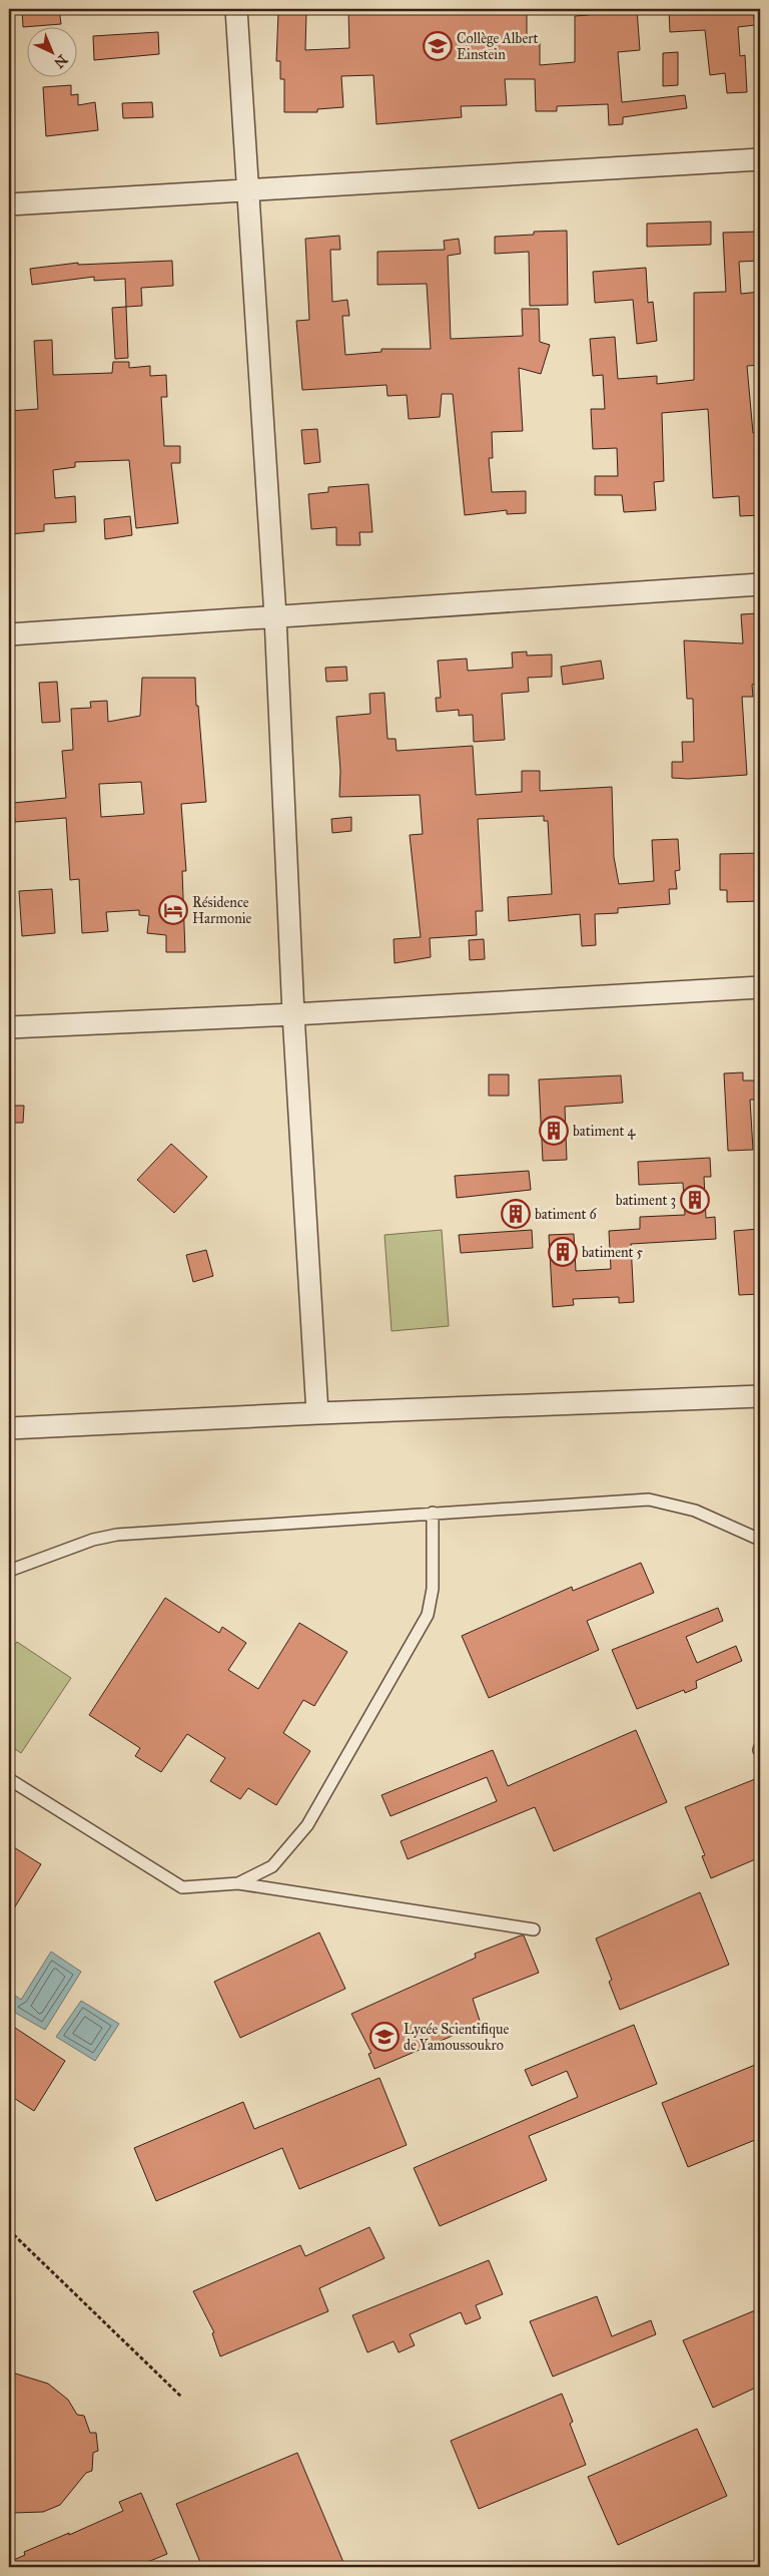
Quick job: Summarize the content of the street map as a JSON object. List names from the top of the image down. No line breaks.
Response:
{"places":{"school or university":["Collège Albert Einstein","Lycée Scientifique de Yamoussoukro"],"hotel":["Résidence Harmonie"],"building":["batiment 4","batiment 3","batiment 6","batiment 5"]},"north":"bottom right"}
